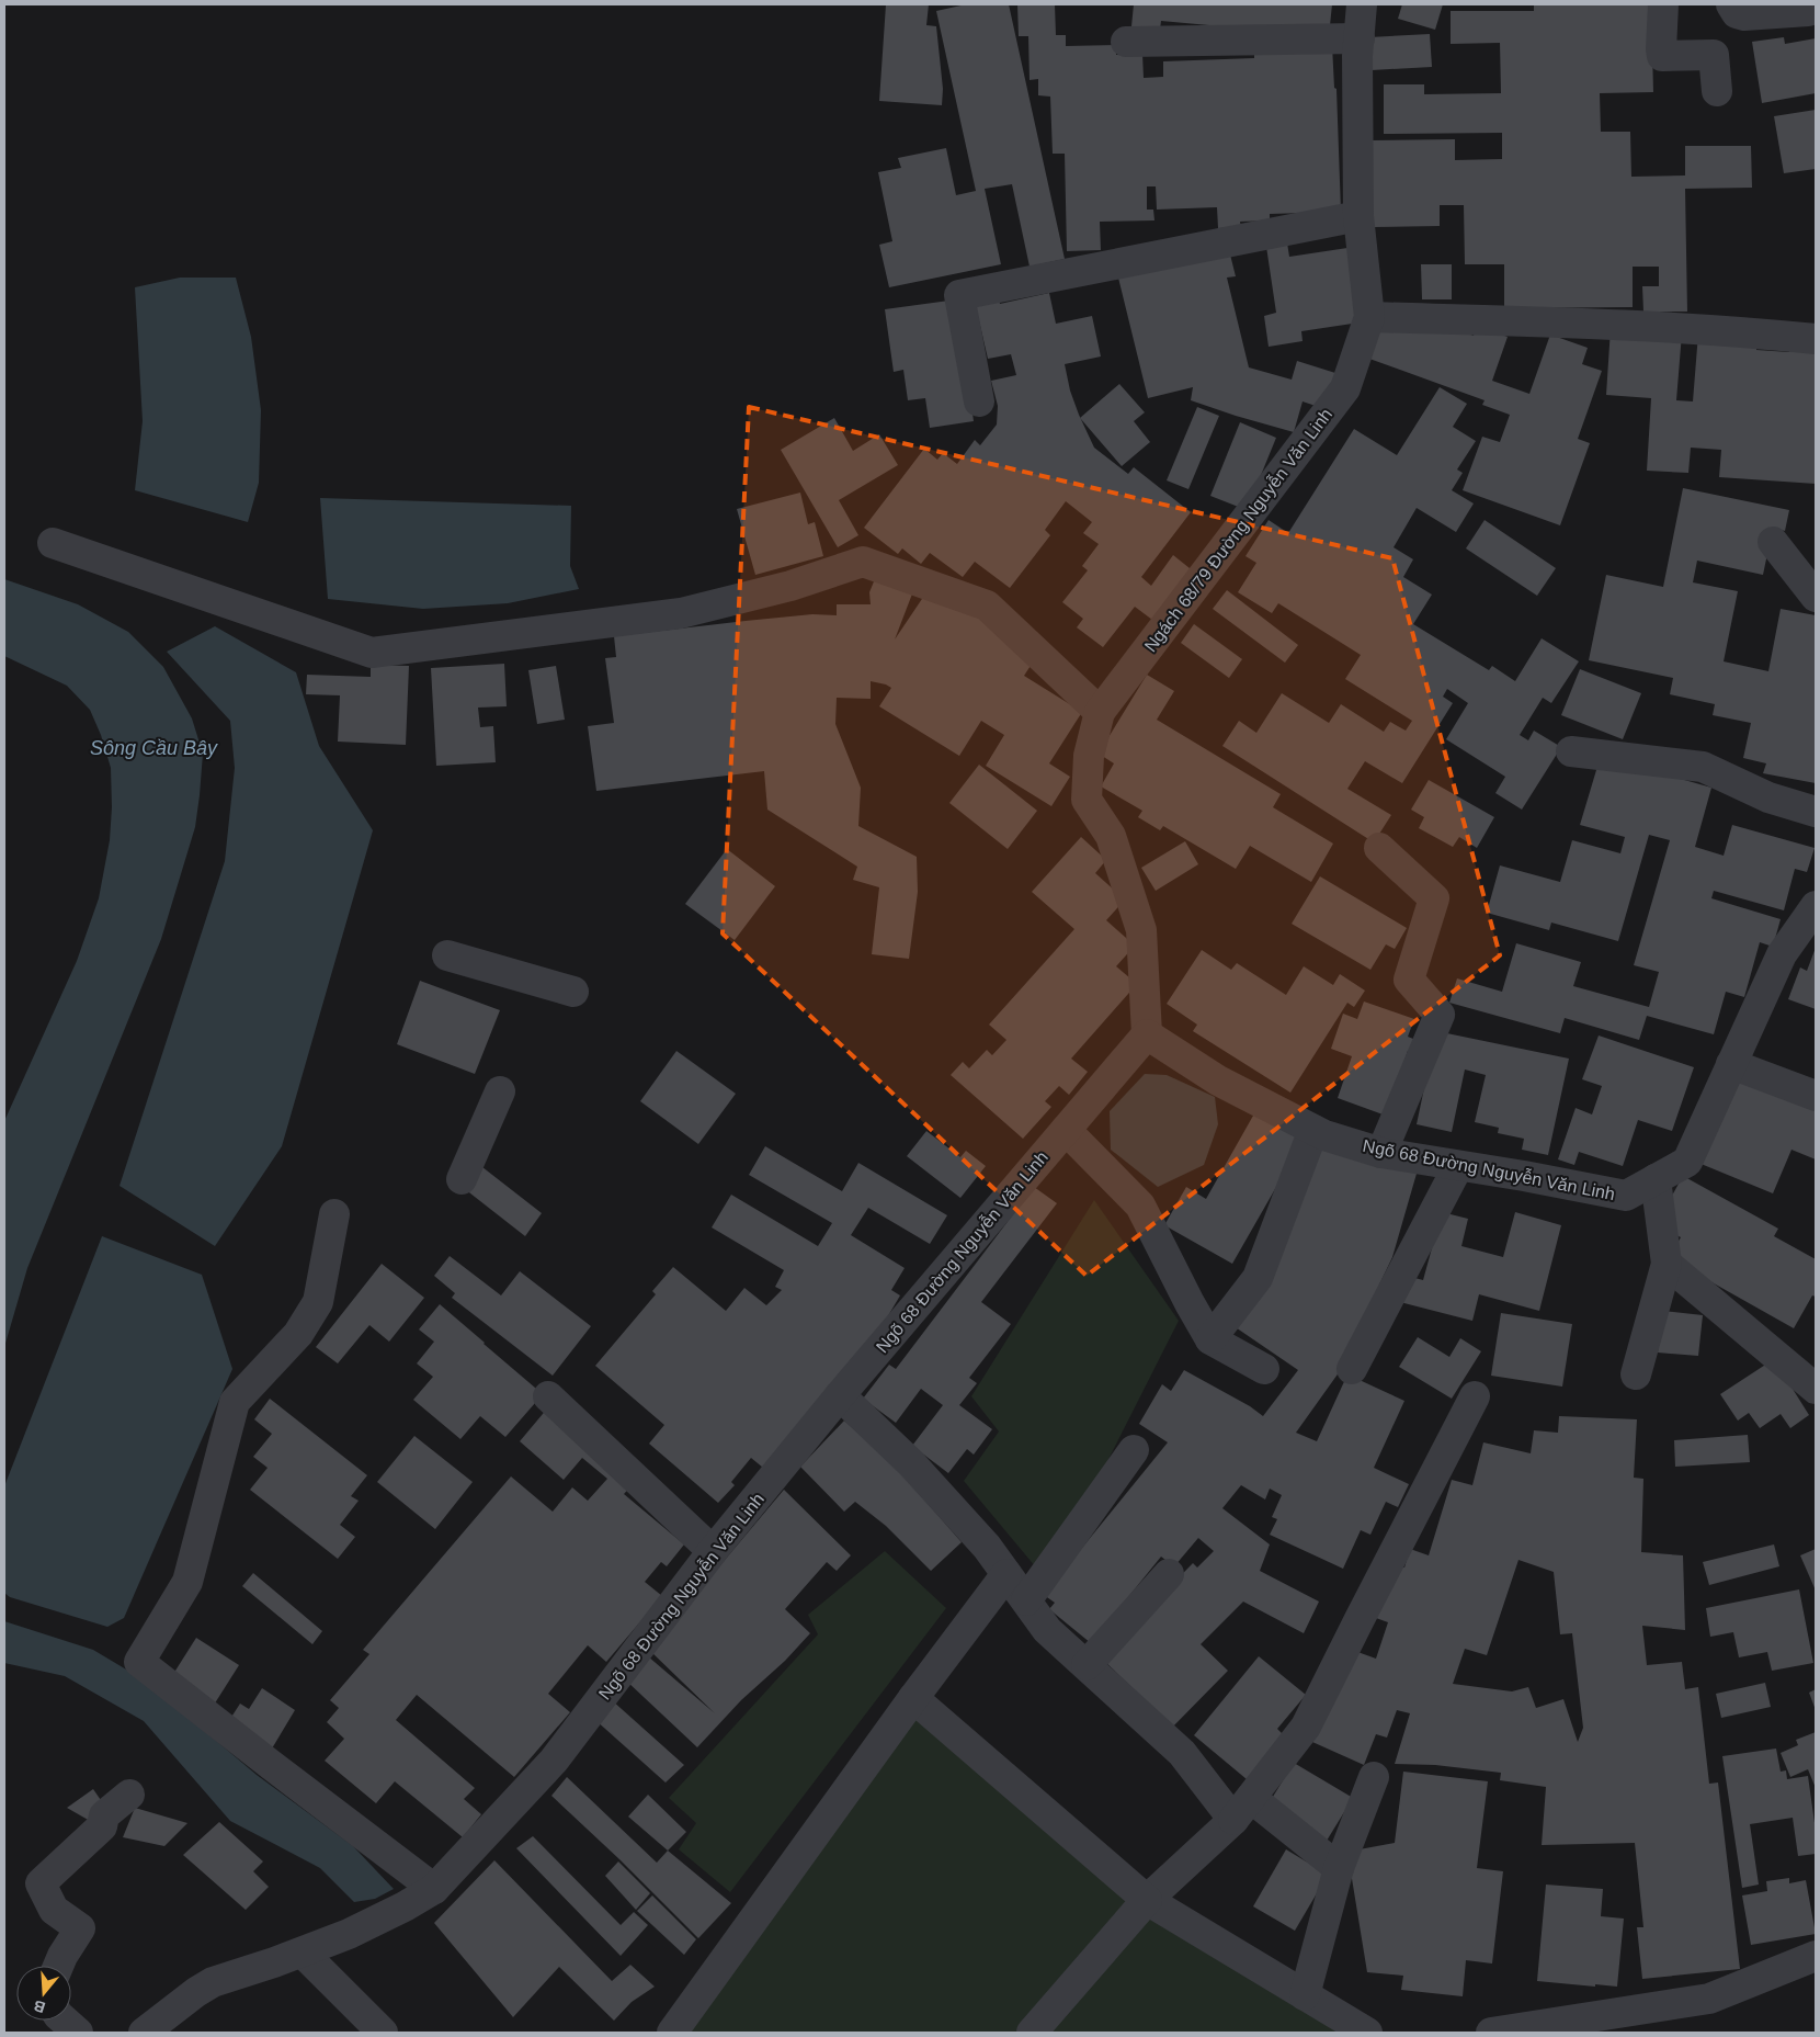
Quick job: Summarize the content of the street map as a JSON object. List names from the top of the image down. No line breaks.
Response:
{"streets":{"street":["Ngách 68/79 Đường Nguyễn Văn Linh","Ngõ 68 Đường Nguyễn Văn Linh"]},"crossings":[["Ngách 68/79 Đường Nguyễn Văn Linh","Ngõ 68 Đường Nguyễn Văn Linh"]],"water":["Sông Cầu Bây"],"north":"bottom"}
